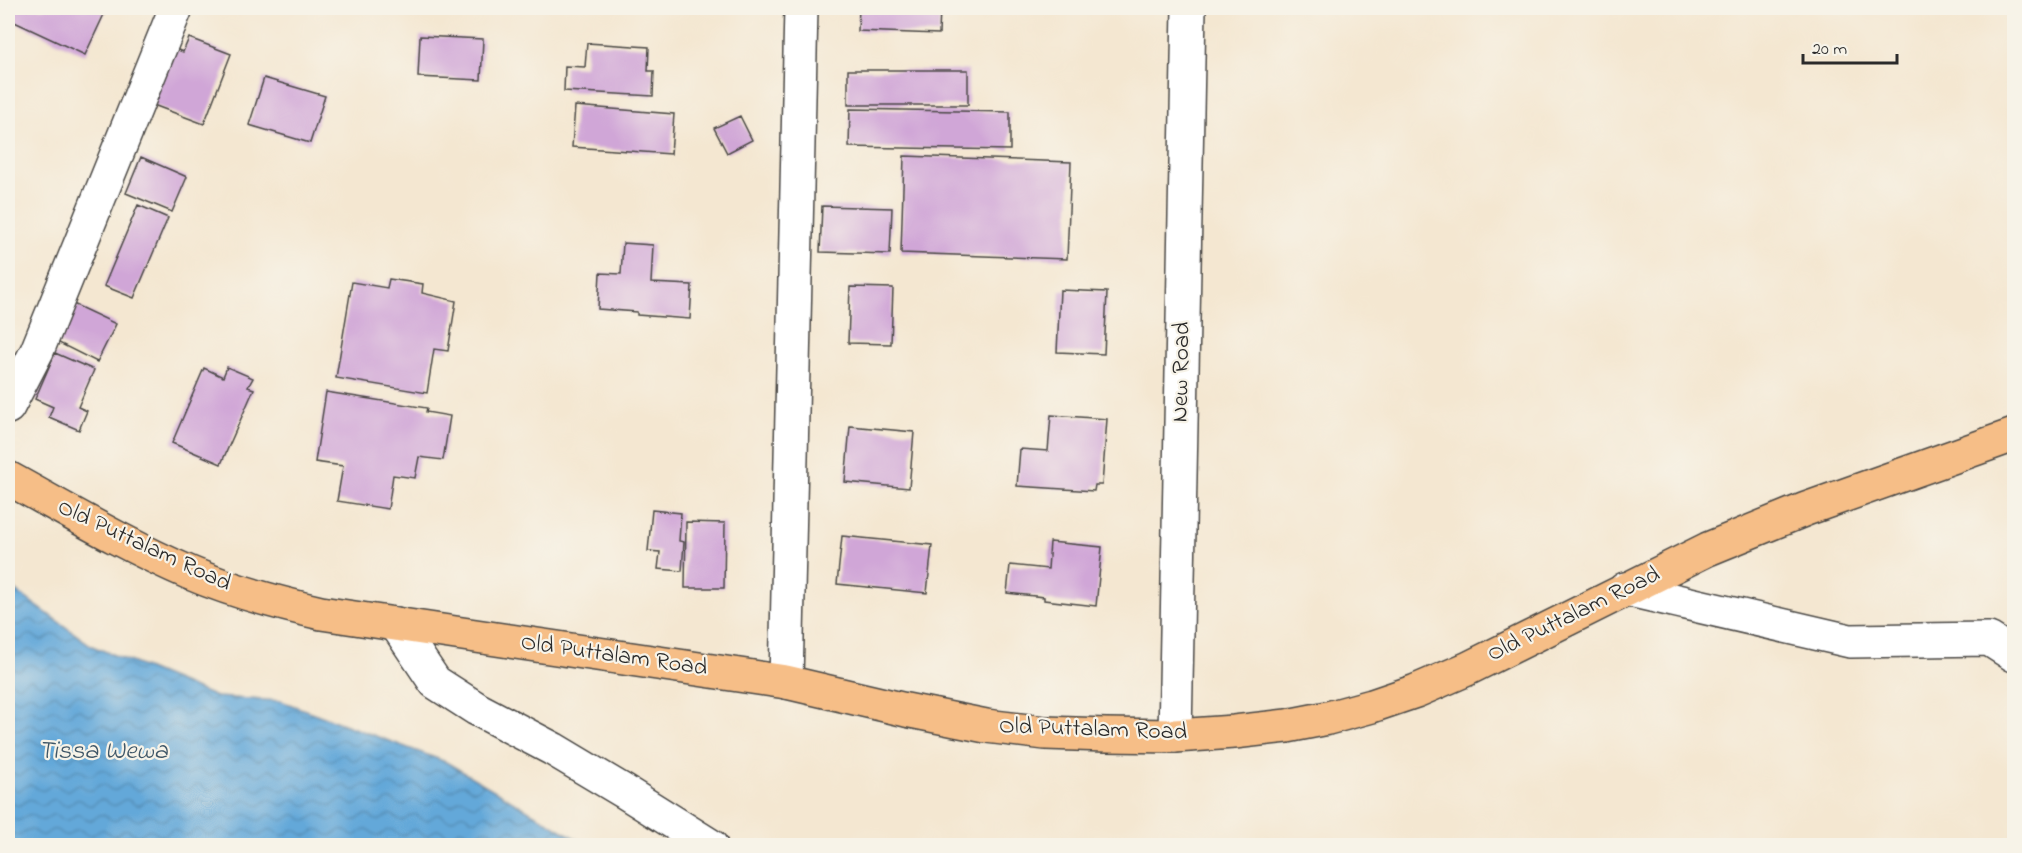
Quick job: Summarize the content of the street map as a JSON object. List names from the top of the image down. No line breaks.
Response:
{"streets":{"main road":["Old Puttalam Road"],"street":["New Road"]},"crossings":[["New Road","Old Puttalam Road"]],"water":["Tissa Wewa"],"scale_bar":"20 m"}
